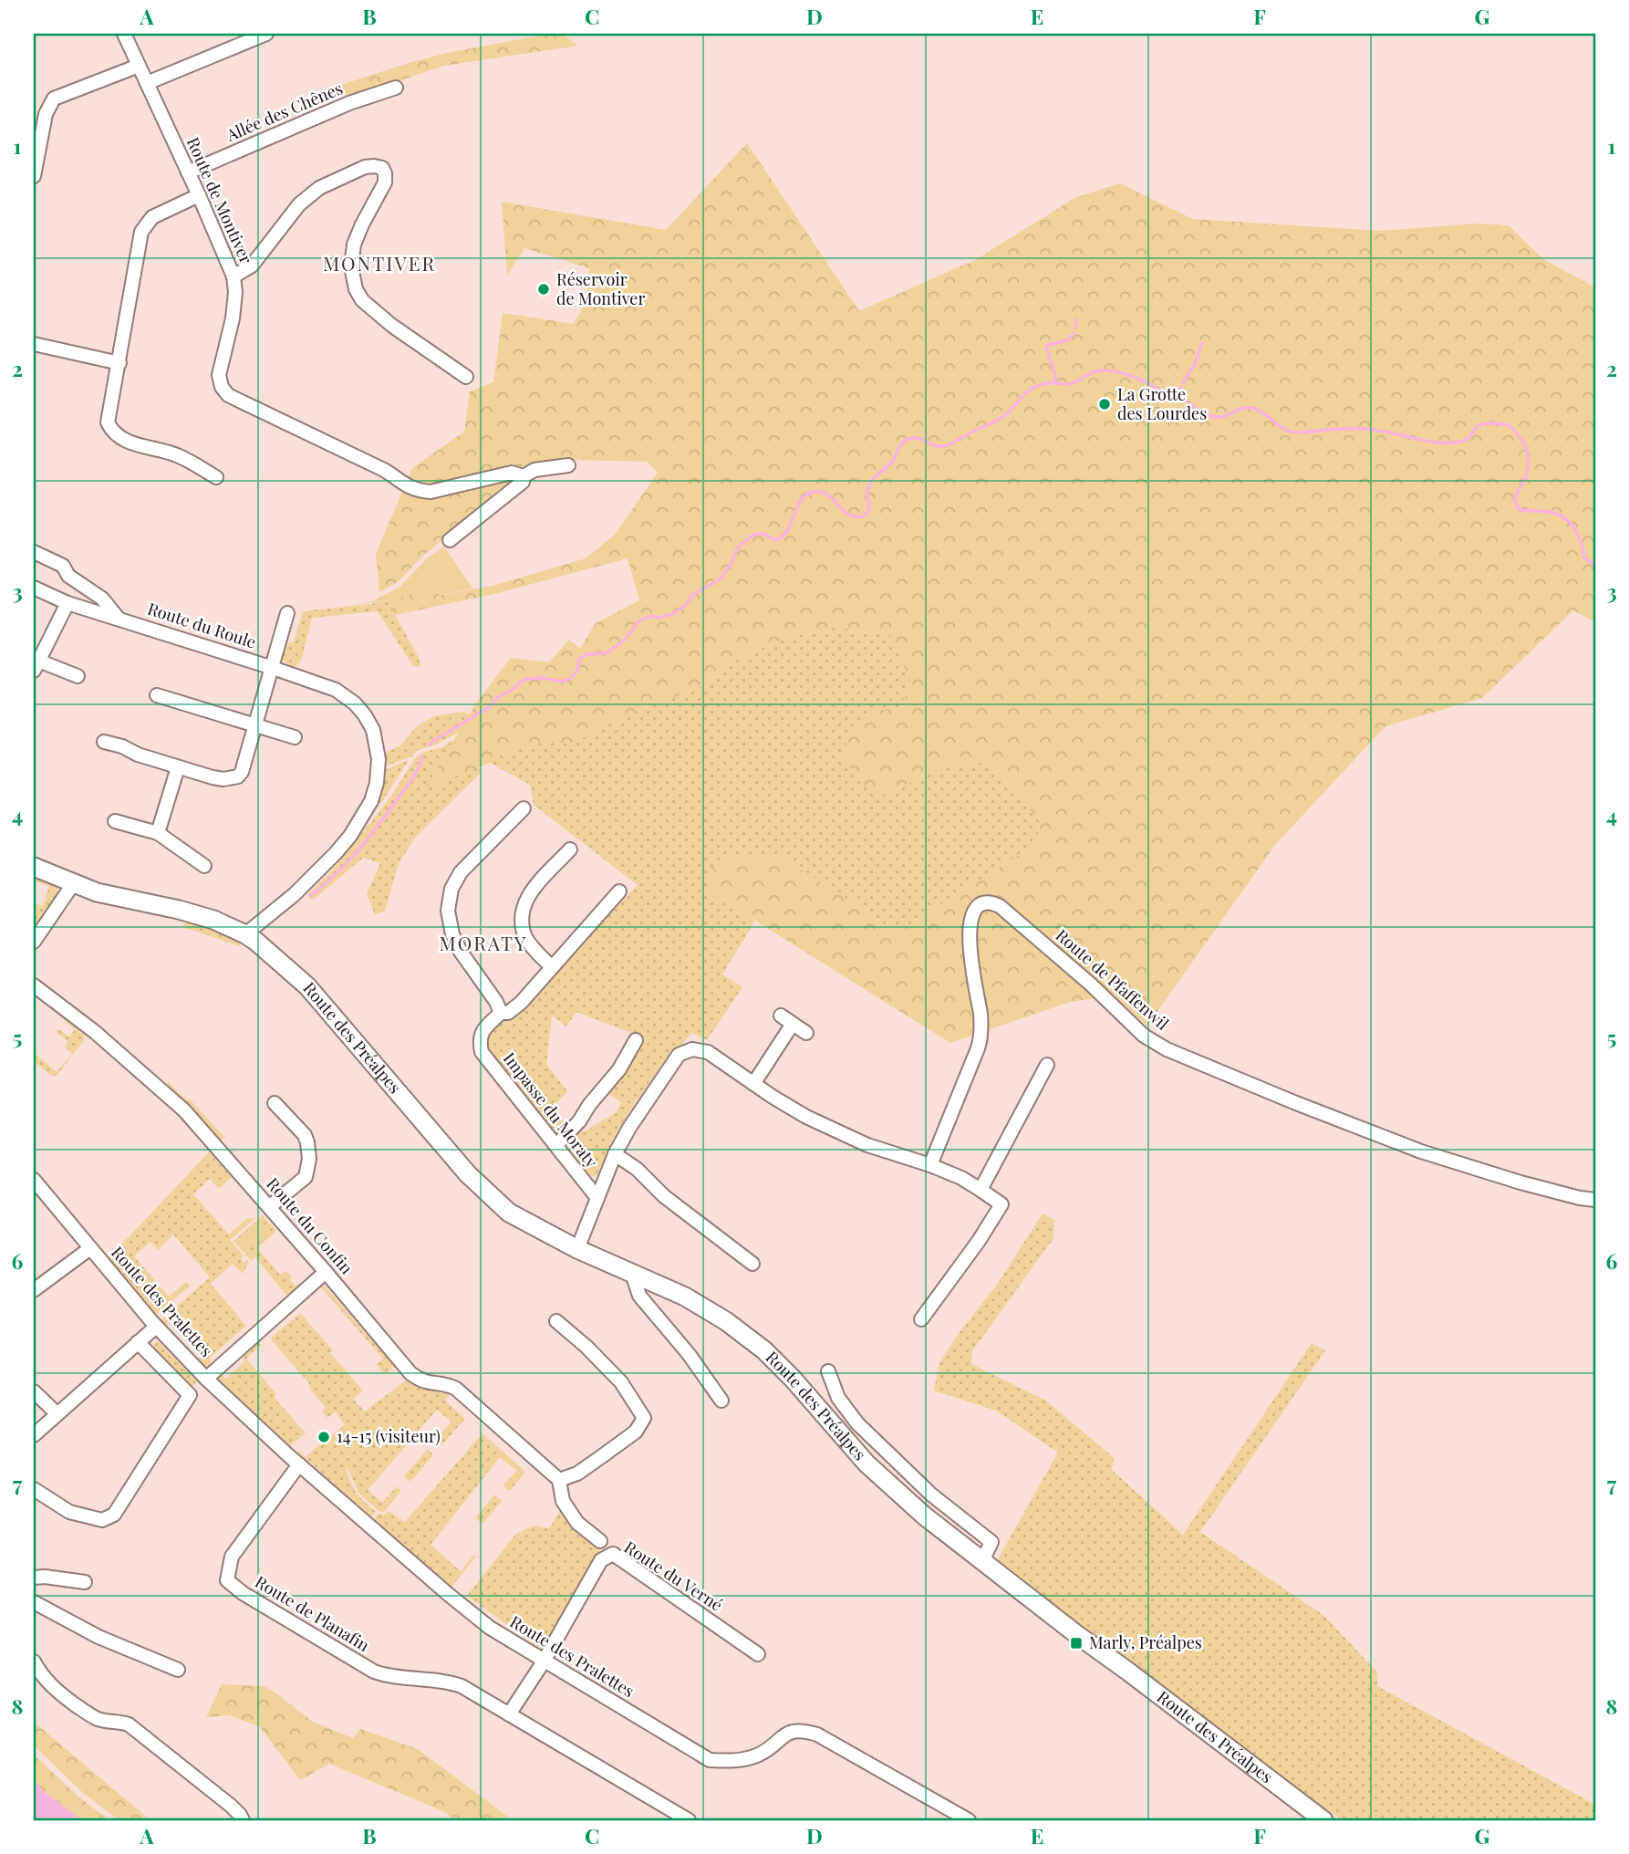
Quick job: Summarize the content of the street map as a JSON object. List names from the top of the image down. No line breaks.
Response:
{"streets":{"main road":["Route des Préalpes"],"street":["Allée des Chênes","Route de Montiver","Route du Roule","Route de Pfaffenwil","Impasse du Moraty","Route du Confin","Route des Pralettes","Route du Verné","Route de Planafin"]},"crossings":[["Allée des Chênes","Route de Montiver"],["Route du Roule","Route des Préalpes"],["Route du Confin","Route des Pralettes"],["Route des Pralettes","Route du Verné"],["Route des Pralettes","Route de Planafin"]],"districts":["MONTIVER","MORATY"],"places":{"other":["Réservoir de Montiver","La Grotte des Lourdes","14-15 (visiteur)"],"transit":["Marly, Préalpes"]},"grid":{"columns":["A","B","C","D","E","F","G"],"rows":["1","2","3","4","5","6","7","8"]}}
